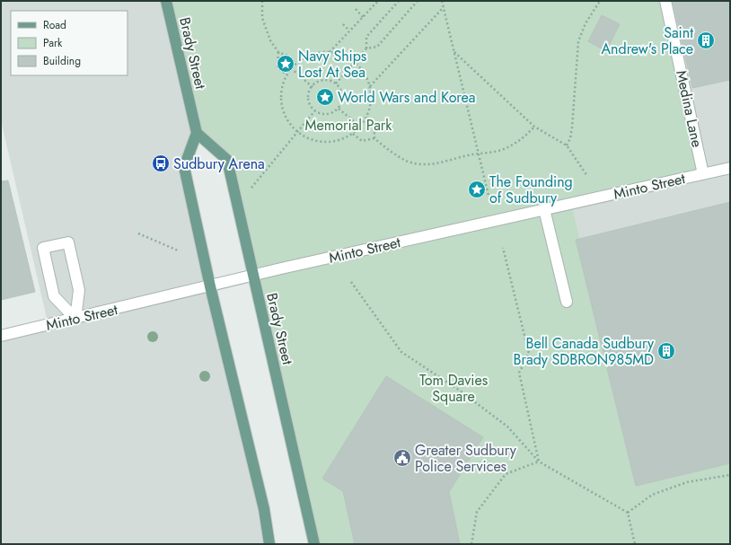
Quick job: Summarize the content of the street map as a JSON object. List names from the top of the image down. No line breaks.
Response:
{"streets":{"main road":["Brady Street"],"street":["Medina Lane","Minto Street"]},"crossings":[["Brady Street","Minto Street"],["Medina Lane","Minto Street"]],"parks":["Memorial Park","Tom Davies Square"],"places":{"building":["Saint Andrew's Place","Bell Canada Sudbury Brady SDBRON985MD"],"place":["Navy Ships Lost At Sea","World Wars and Korea","The Founding of Sudbury"],"bus stop":["Sudbury Arena"],"public building":["Greater Sudbury Police Services"]},"legend":["Road","Park","Building"]}
